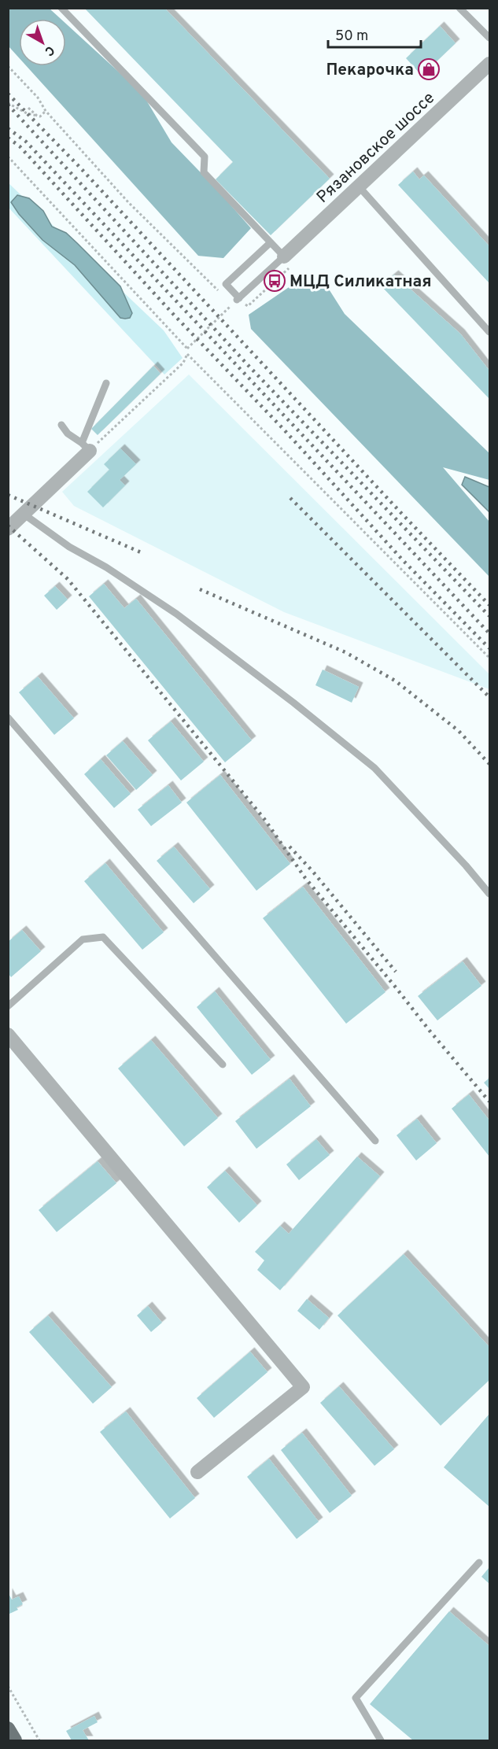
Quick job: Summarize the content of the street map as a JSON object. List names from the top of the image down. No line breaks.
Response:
{"streets":{"street":["Рязановское шоссе"]},"places":{"shop":["Пекарочка"],"bus stop":["МЦД Силикатная"]},"scale_bar":"50 m","north":"bottom right"}
